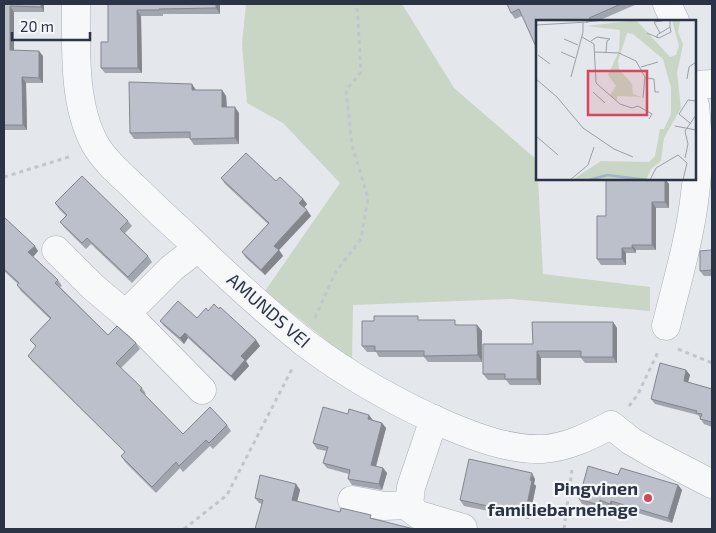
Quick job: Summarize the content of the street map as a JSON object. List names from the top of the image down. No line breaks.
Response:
{"streets":{"street":["AMUNDS VEI"]},"places":["Pingvinen familiebarnehage"],"scale_bar":"20 m"}
